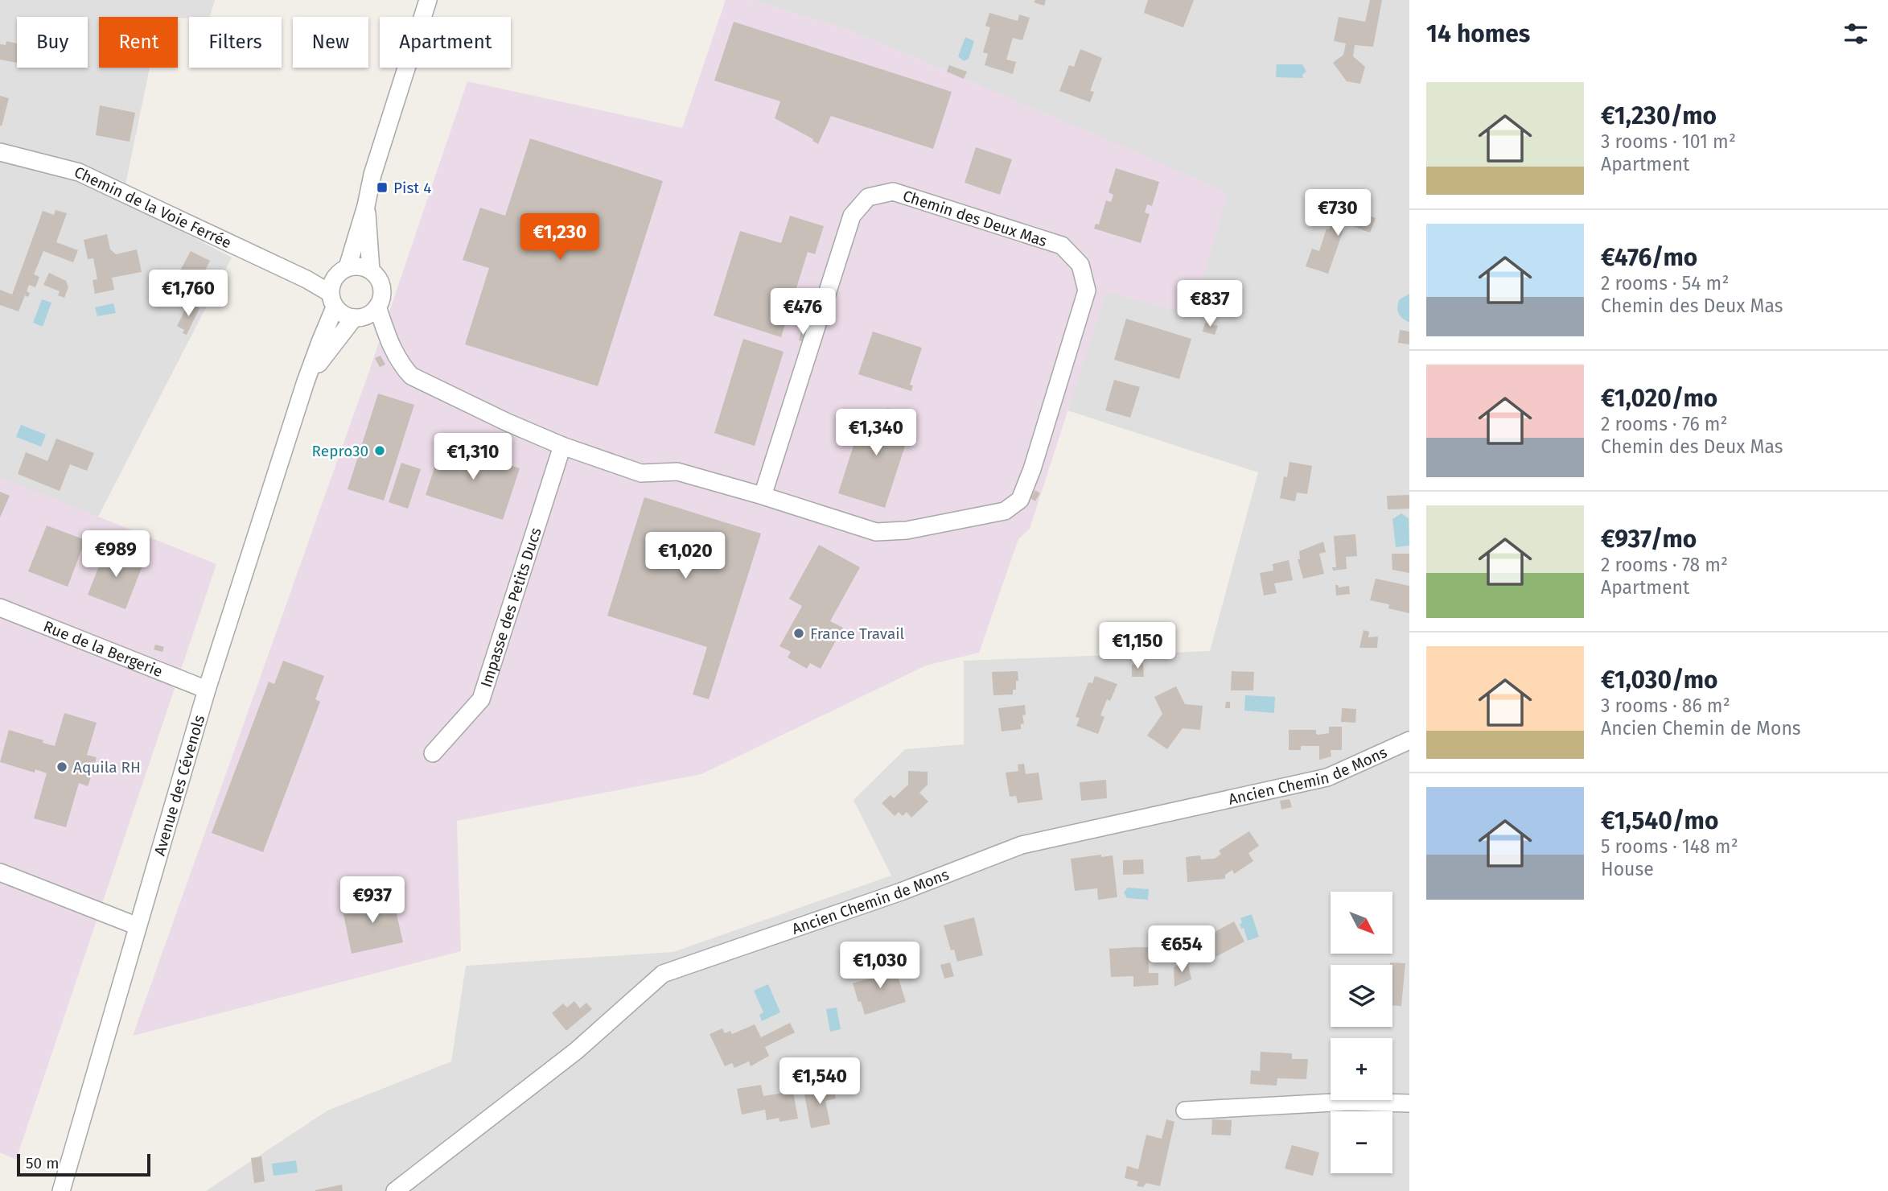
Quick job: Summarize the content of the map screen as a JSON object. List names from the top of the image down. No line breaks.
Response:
{"streets":{"street":["Chemin de la Voie Ferrée","Chemin des Deux Mas","Impasse des Petits Ducs","Rue de la Bergerie","Ancien Chemin de Mons","Avenue des Cévenols"]},"crossings":[["Chemin de la Voie Ferrée","Chemin des Deux Mas"],["Chemin de la Voie Ferrée","Avenue des Cévenols"],["Chemin des Deux Mas","Impasse des Petits Ducs"],["Chemin des Deux Mas","Avenue des Cévenols"],["Rue de la Bergerie","Avenue des Cévenols"]],"places":{"transit":["Pist 4"],"other":["Repro30","France Travail","Aquila RH"]},"scale_bar":"50 m","north":"bottom right","page":{"heading":"14 homes","chip":["Buy","Rent","Filters","New","Apartment"],"list":[{"name":"€1,230/mo","note":"3 rooms · 101 m² · Apartment"},{"name":"€476/mo","note":"2 rooms · 54 m² · Chemin des Deux Mas"},{"name":"€1,020/mo","note":"2 rooms · 76 m² · Chemin des Deux Mas"},{"name":"€937/mo","note":"2 rooms · 78 m² · Apartment"},{"name":"€1,030/mo","note":"3 rooms · 86 m² · Ancien Chemin de Mons"},{"name":"€1,540/mo","note":"5 rooms · 148 m² · House"}],"price":["€730","€1,230","€1,760","€837","€476","€1,340","€1,310","€989","€1,020","€1,150","€937","€654","€1,030","€1,540"],"map_buttons":["+","−"],"scale":"50 m"}}
